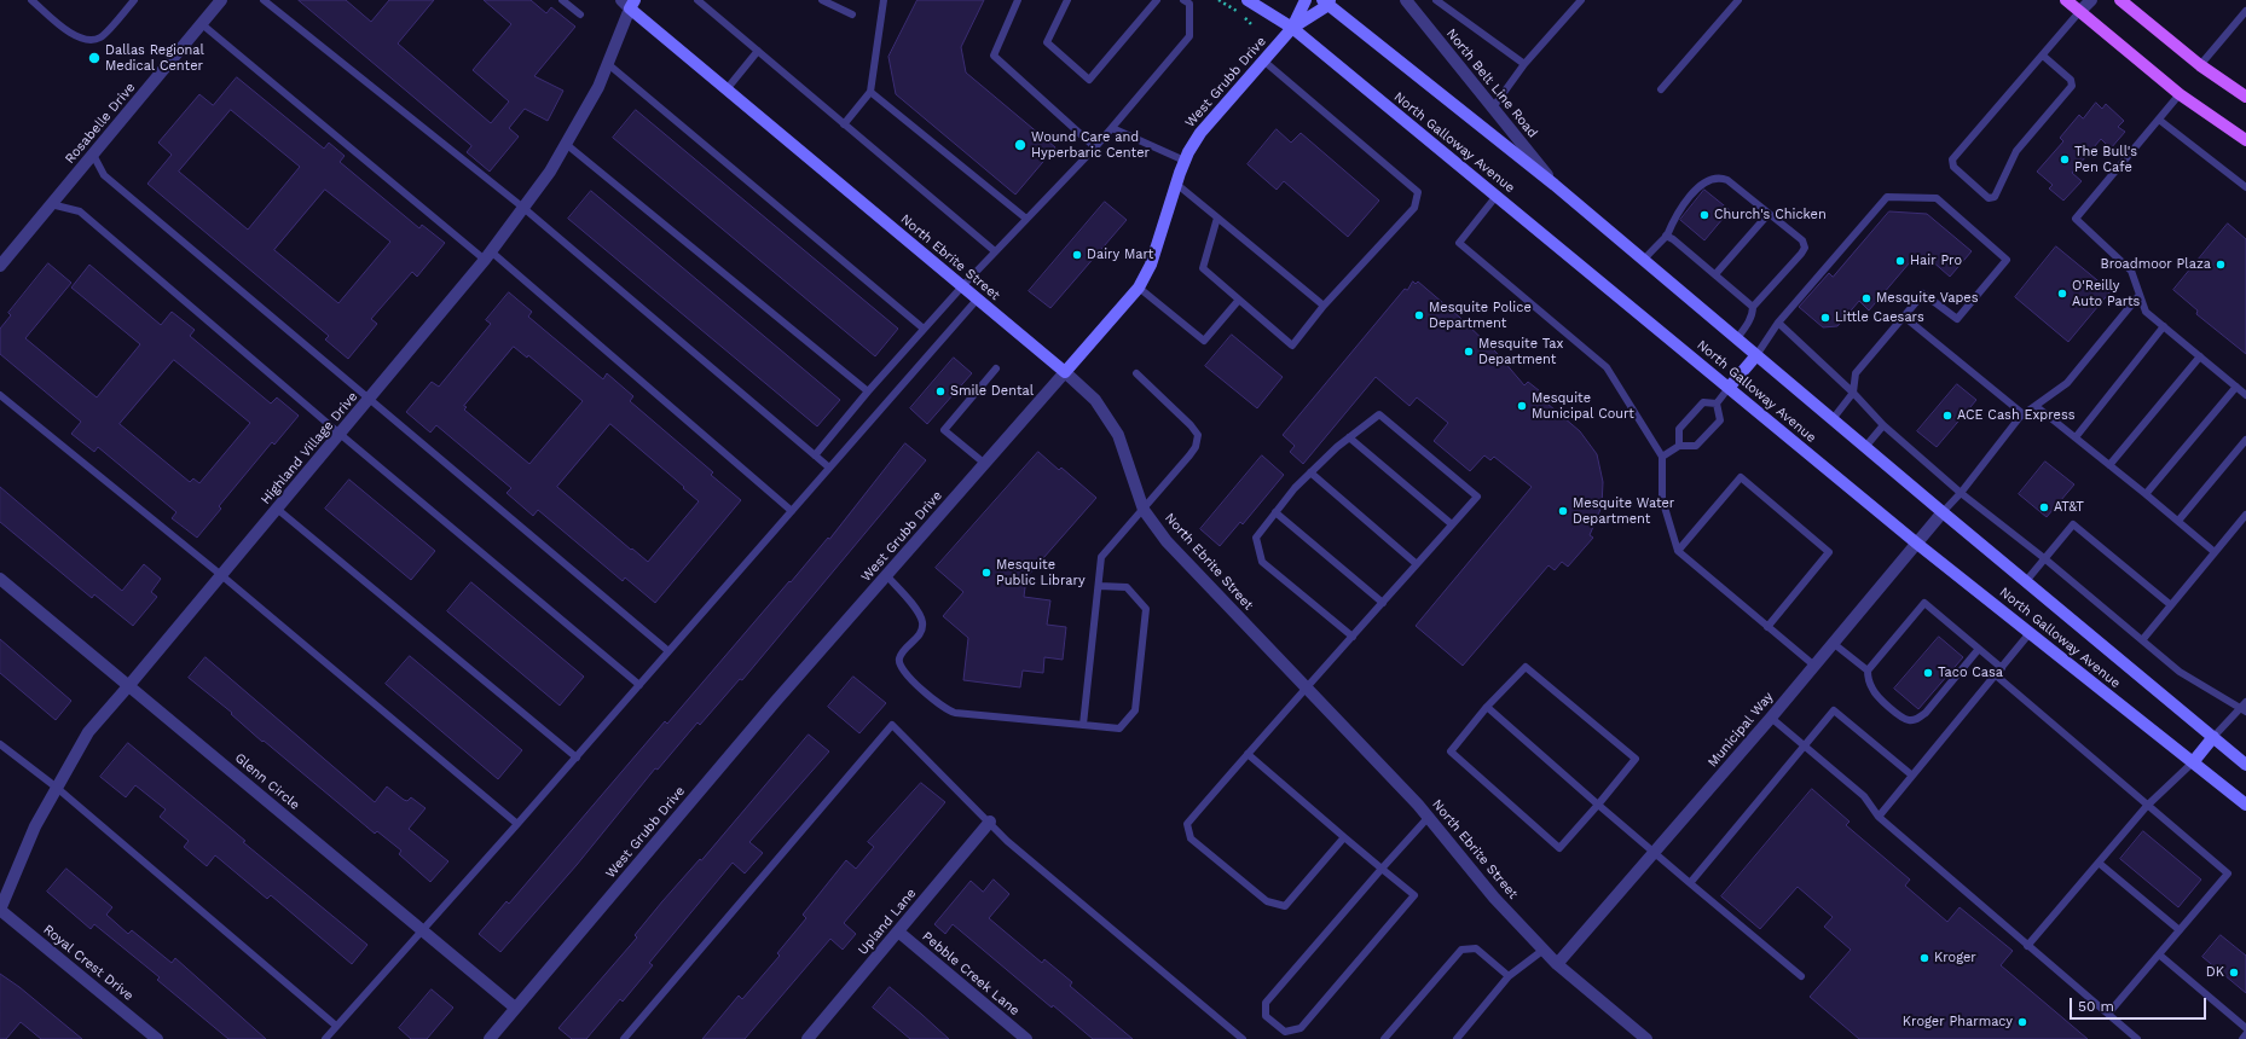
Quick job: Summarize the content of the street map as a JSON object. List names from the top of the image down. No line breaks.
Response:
{"streets":{"main road":["West Grubb Drive","North Galloway Avenue","North Ebrite Street"],"street":["North Belt Line Road","Rosabelle Drive","Highland Village Drive","Municipal Way","Glenn Circle","Upland Lane","Royal Crest Drive","Pebble Creek Lane"]},"crossings":[["West Grubb Drive","North Galloway Avenue"],["West Grubb Drive","North Ebrite Street"],["West Grubb Drive","Glenn Circle"],["North Belt Line Road","North Galloway Avenue"],["North Galloway Avenue","Municipal Way"],["North Ebrite Street","Highland Village Drive"],["North Ebrite Street","Municipal Way"],["Highland Village Drive","Glenn Circle"],["Highland Village Drive","Royal Crest Drive"],["Upland Lane","Pebble Creek Lane"]],"places":["Dallas Regional Medical Center","Wound Care and Hyperbaric Center","The Bull's Pen Cafe","Church's Chicken","Dairy Mart","Hair Pro","Broadmoor Plaza","O'Reilly Auto Parts","Mesquite Vapes","Mesquite Police Department","Little Caesars","Mesquite Tax Department","Smile Dental","Mesquite Municipal Court","ACE Cash Express","AT&T","Mesquite Water Department","Mesquite Public Library","Taco Casa","Kroger","DK","Kroger Pharmacy"],"scale_bar":"50 m"}
